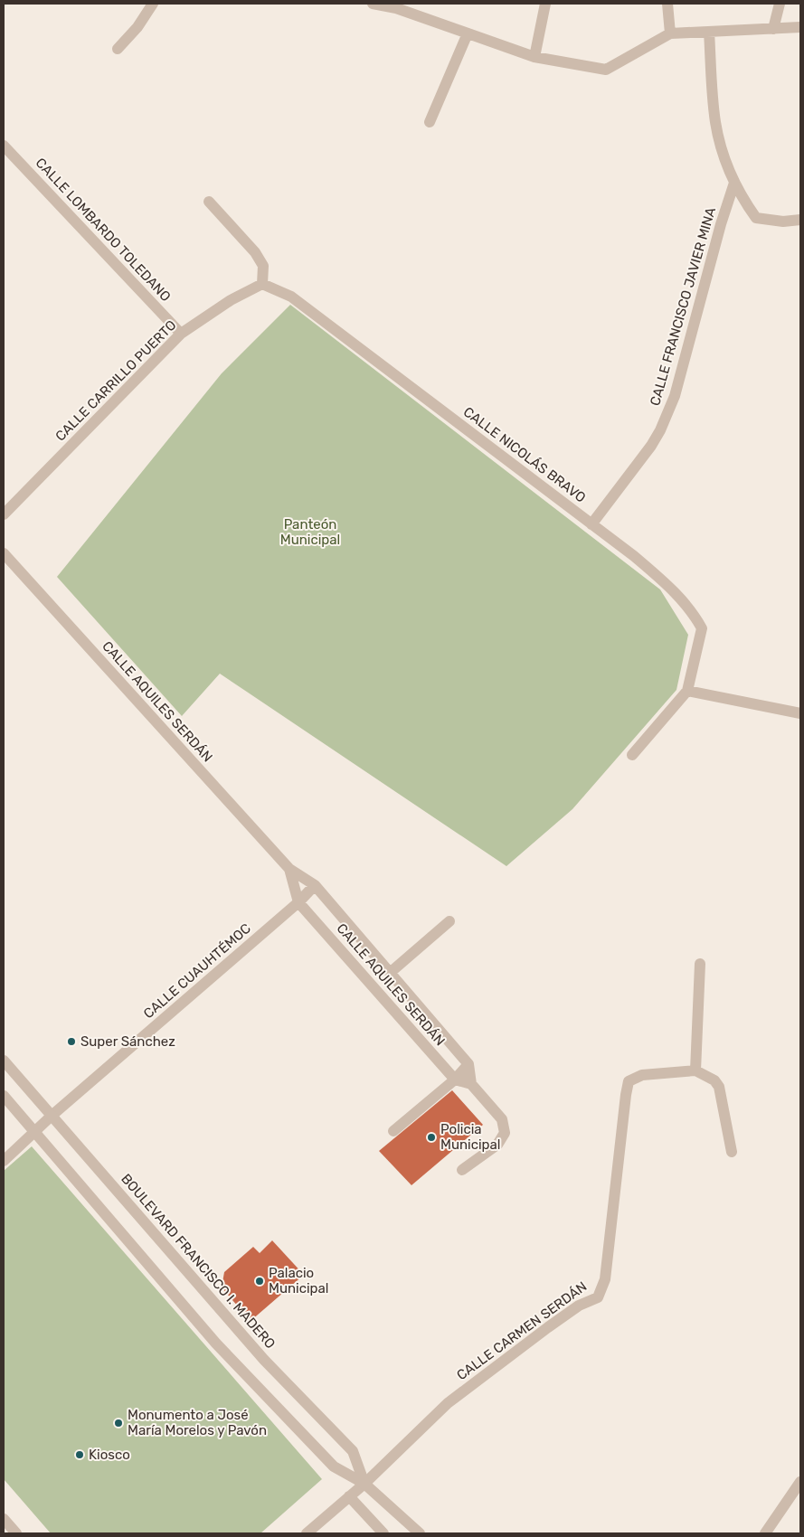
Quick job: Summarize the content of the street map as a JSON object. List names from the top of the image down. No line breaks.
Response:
{"streets":{"street":["CALLE LOMBARDO TOLEDANO","CALLE FRANCISCO JAVIER MINA","CALLE CARRILLO PUERTO","CALLE NICOLÁS BRAVO","CALLE AQUILES SERDÁN","CALLE CUAUHTÉMOC","BOULEVARD FRANCISCO I. MADERO","CALLE CARMEN SERDÁN"]},"crossings":[["CALLE LOMBARDO TOLEDANO","CALLE CARRILLO PUERTO"],["CALLE FRANCISCO JAVIER MINA","CALLE NICOLÁS BRAVO"],["CALLE CARRILLO PUERTO","CALLE NICOLÁS BRAVO"],["CALLE AQUILES SERDÁN","CALLE CUAUHTÉMOC"],["CALLE CUAUHTÉMOC","BOULEVARD FRANCISCO I. MADERO"],["BOULEVARD FRANCISCO I. MADERO","CALLE CARMEN SERDÁN"]],"parks":["Panteón Municipal"],"places":["Super Sánchez","Policia Municipal","Palacio Municipal","Monumento a José María Morelos y Pavón","Kiosco"]}
